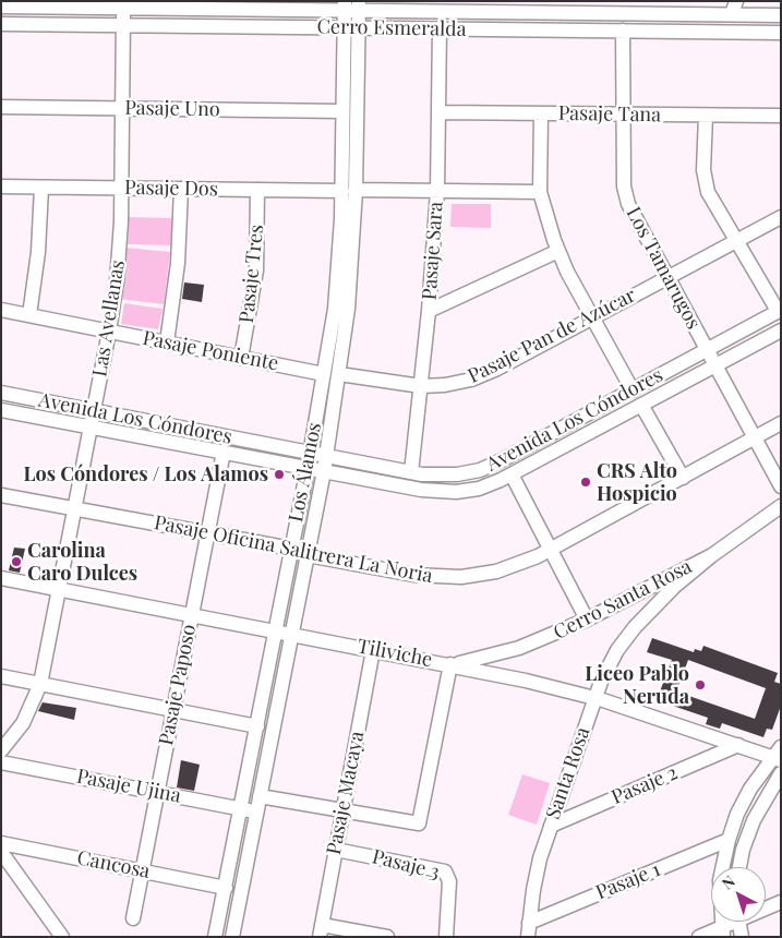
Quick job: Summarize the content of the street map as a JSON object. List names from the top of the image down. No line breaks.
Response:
{"streets":{"street":["Cerro Esmeralda","Pasaje Uno","Pasaje Tana","Pasaje Dos","Pasaje Sara","Los Tamarugos","Pasaje Tres","Las Avellanas","Pasaje Pan de Azúcar","Pasaje Poniente","Avenida Los Cóndores","Los Álamos","Pasaje Oficina Salitrera La Noria","Cerro Santa Rosa","Tiliviche","Pasaje Paposo","Santa Rosa","Pasaje 2","Pasaje Ujina","Pasaje Macaya","Cancosa","Pasaje 3","Pasaje 1"]},"crossings":[["Cerro Esmeralda","Pasaje Sara"],["Cerro Esmeralda","Los Tamarugos"],["Cerro Esmeralda","Las Avellanas"],["Cerro Esmeralda","Los Álamos"],["Pasaje Uno","Las Avellanas"],["Pasaje Uno","Los Álamos"],["Pasaje Tana","Pasaje Sara"],["Pasaje Tana","Los Tamarugos"],["Pasaje Dos","Pasaje Sara"],["Pasaje Dos","Pasaje Tres"],["Pasaje Dos","Las Avellanas"],["Pasaje Dos","Los Álamos"],["Pasaje Sara","Pasaje Pan de Azúcar"],["Pasaje Sara","Avenida Los Cóndores"],["Los Tamarugos","Pasaje Pan de Azúcar"],["Los Tamarugos","Avenida Los Cóndores"],["Los Tamarugos","Pasaje Oficina Salitrera La Noria"],["Pasaje Tres","Pasaje Poniente"],["Las Avellanas","Pasaje Poniente"],["Las Avellanas","Avenida Los Cóndores"],["Las Avellanas","Pasaje Oficina Salitrera La Noria"],["Las Avellanas","Tiliviche"],["Pasaje Pan de Azúcar","Los Álamos"],["Pasaje Poniente","Los Álamos"],["Avenida Los Cóndores","Los Álamos"],["Avenida Los Cóndores","Pasaje Paposo"],["Los Álamos","Pasaje Oficina Salitrera La Noria"],["Los Álamos","Tiliviche"],["Los Álamos","Pasaje Ujina"],["Los Álamos","Cancosa"],["Pasaje Oficina Salitrera La Noria","Pasaje Paposo"],["Cerro Santa Rosa","Tiliviche"],["Cerro Santa Rosa","Santa Rosa"],["Tiliviche","Pasaje Paposo"],["Tiliviche","Santa Rosa"],["Tiliviche","Pasaje 2"],["Tiliviche","Pasaje Macaya"],["Pasaje Paposo","Pasaje Ujina"],["Pasaje Paposo","Cancosa"],["Santa Rosa","Pasaje 2"],["Santa Rosa","Pasaje 1"],["Pasaje Macaya","Pasaje 3"]],"places":["Los Cóndores / Los Alamos","CRS Alto Hospicio","Carolina Caro Dulces","Liceo Pablo Neruda"],"north":"top left"}
